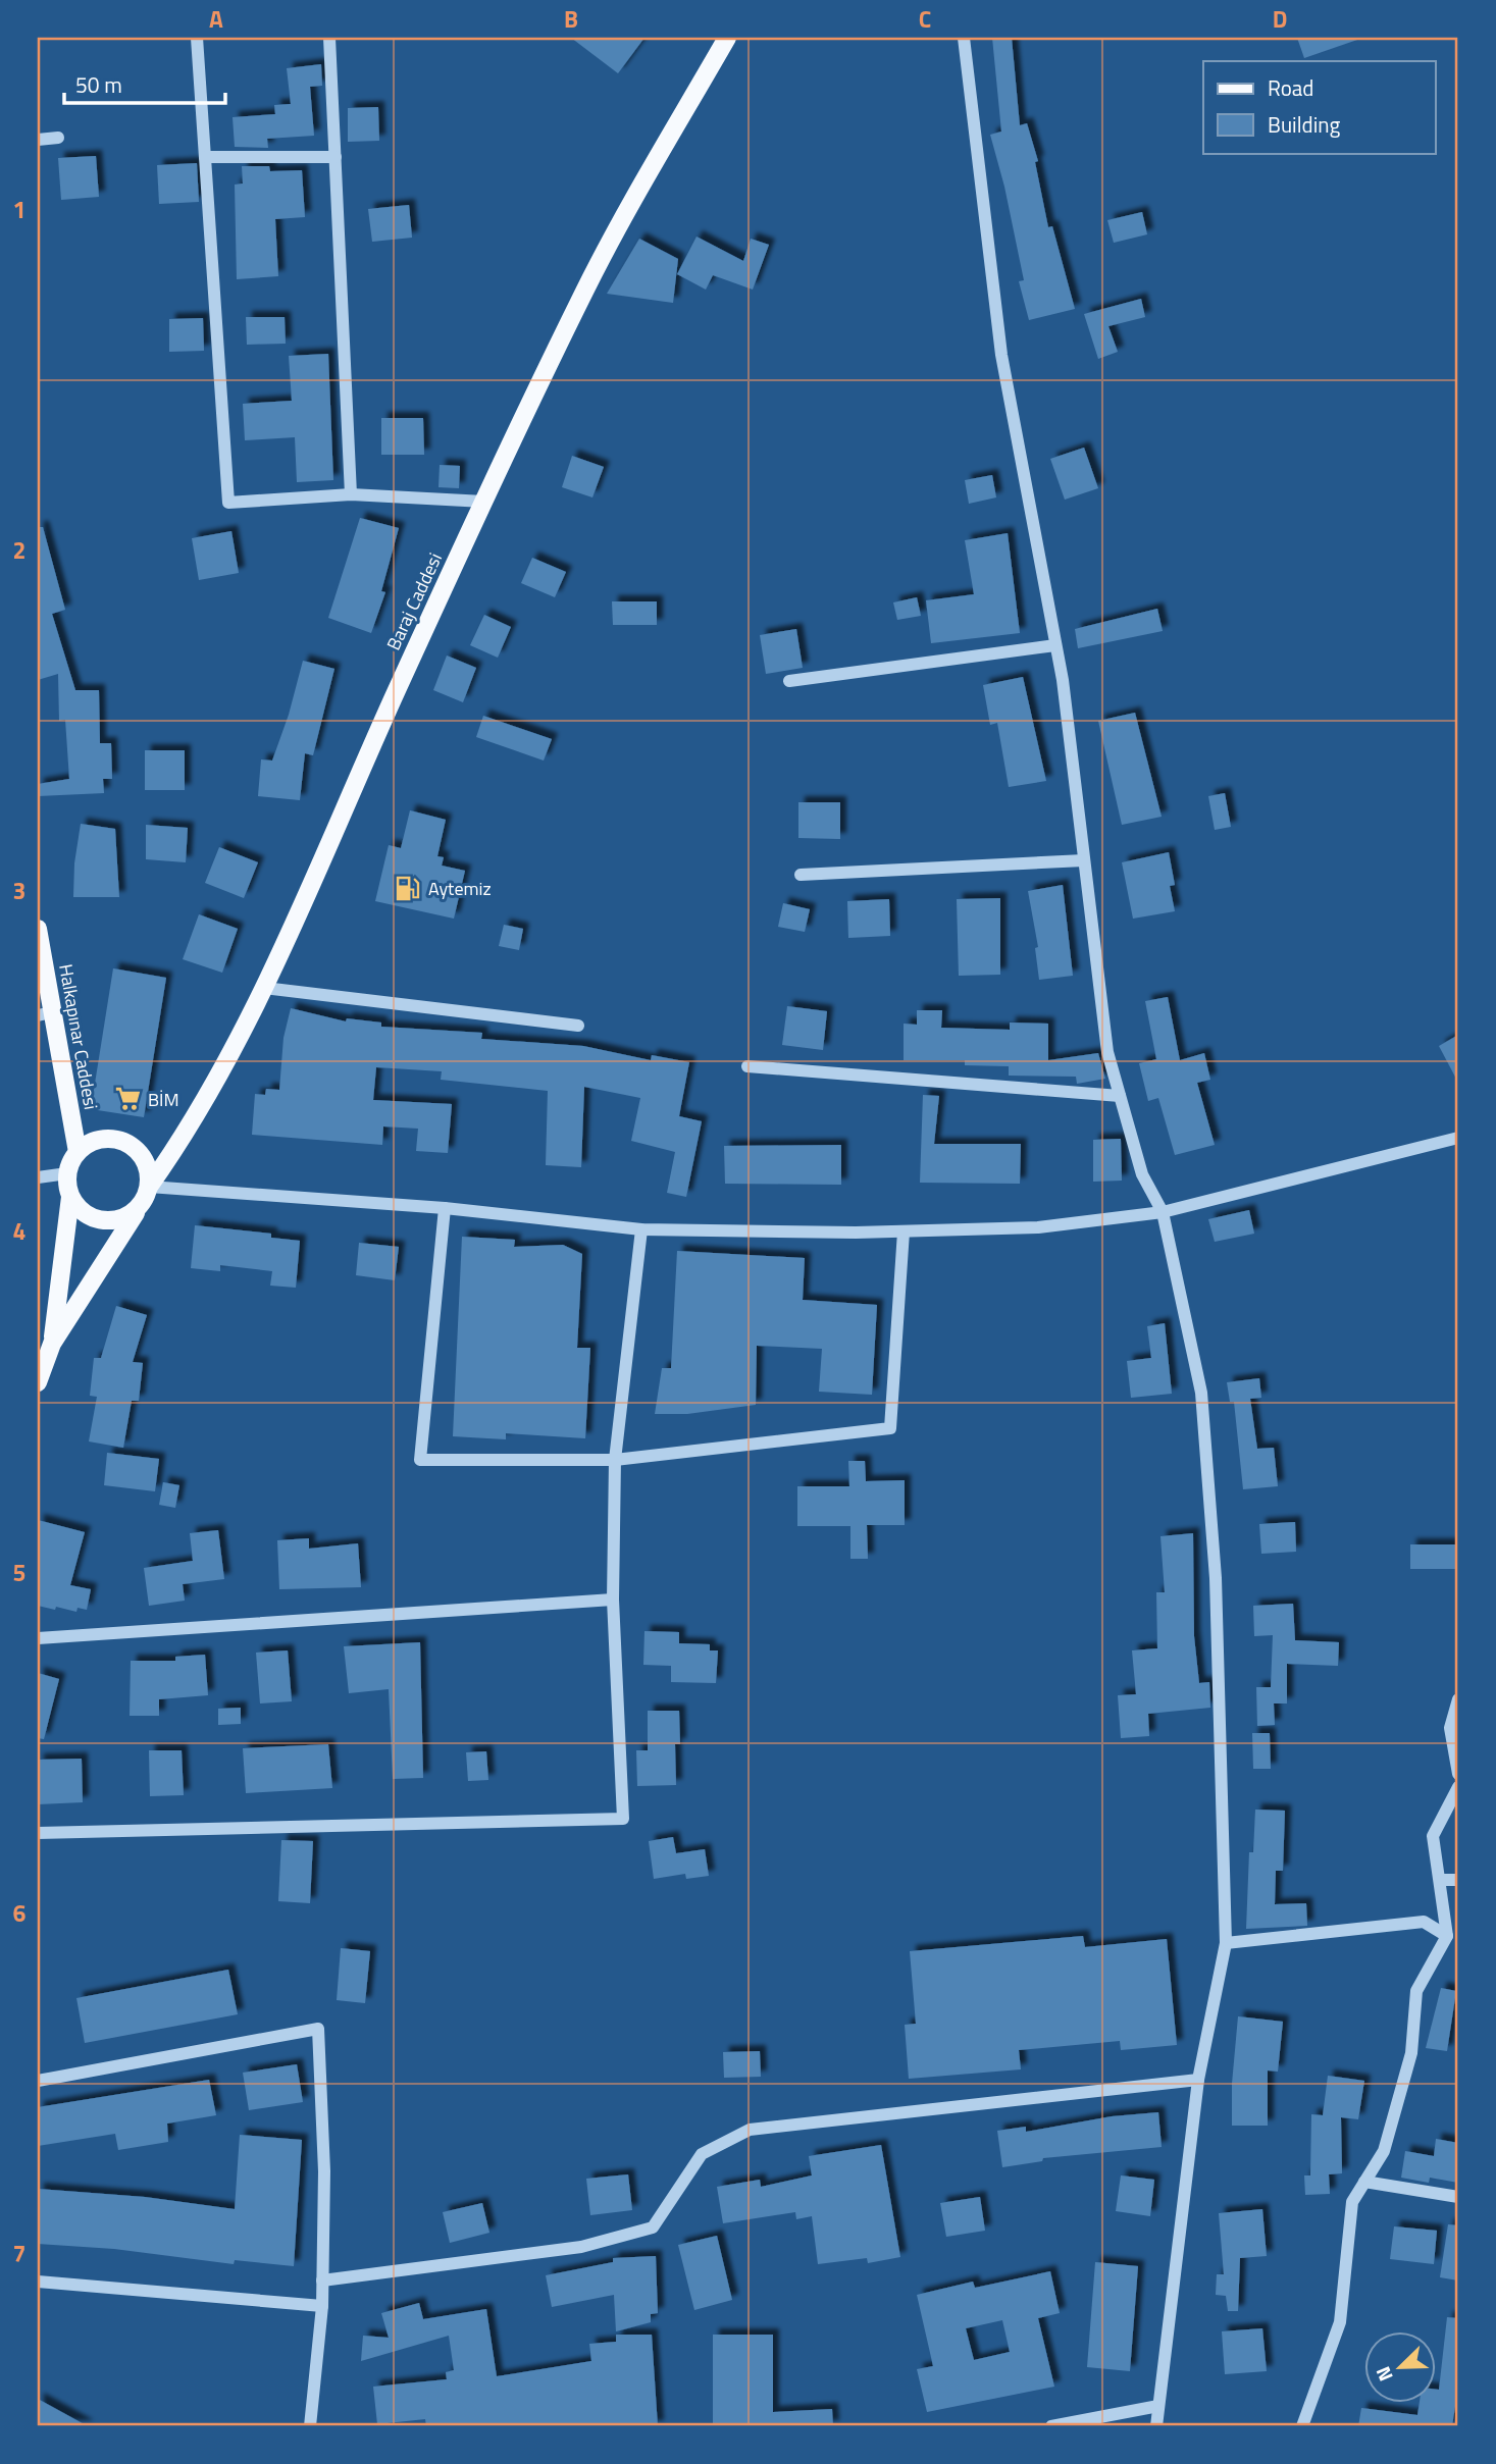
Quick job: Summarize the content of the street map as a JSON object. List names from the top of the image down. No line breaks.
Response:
{"streets":{"main road":["Baraj Caddesi","Halkapınar Caddesi"]},"crossings":[["Baraj Caddesi","Halkapınar Caddesi"]],"places":{"fuel station":["Aytemiz"],"supermarket":["BİM"]},"legend":["Road","Building"],"scale_bar":"50 m","north":"bottom left","grid":{"columns":["A","B","C","D"],"rows":["1","2","3","4","5","6","7"]}}
